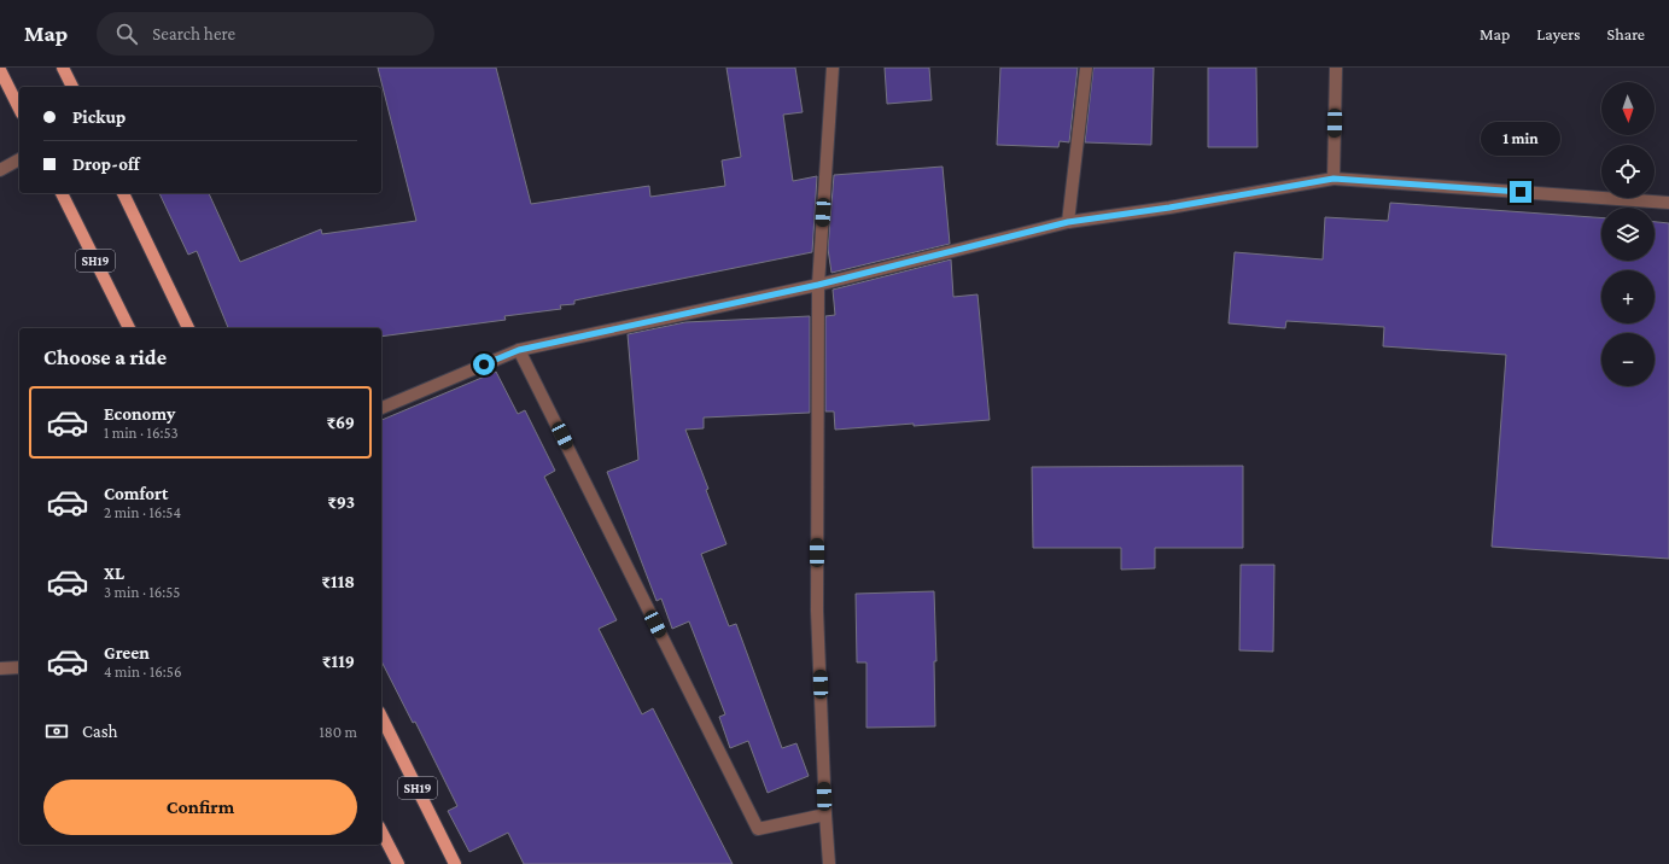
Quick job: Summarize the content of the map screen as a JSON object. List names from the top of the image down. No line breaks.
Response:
{"streets":{"main road":["SH19"]},"north":"bottom","page":{"header":"Map","search":"Search here","nav":["Map","Layers","Share"],"map_buttons":["+","−"],"banner":["Pickup","Drop-off"],"bubble":"1 min","heading":"Choose a ride","list":[{"name":"Economy","note":"1 min · 16:53","value":"₹69"},{"name":"Comfort","note":"2 min · 16:54","value":"₹93"},{"name":"XL","note":"3 min · 16:55","value":"₹118"},{"name":"Green","note":"4 min · 16:56","value":"₹119"}],"pay":["Cash","180 m"],"buttons":"Confirm"}}
